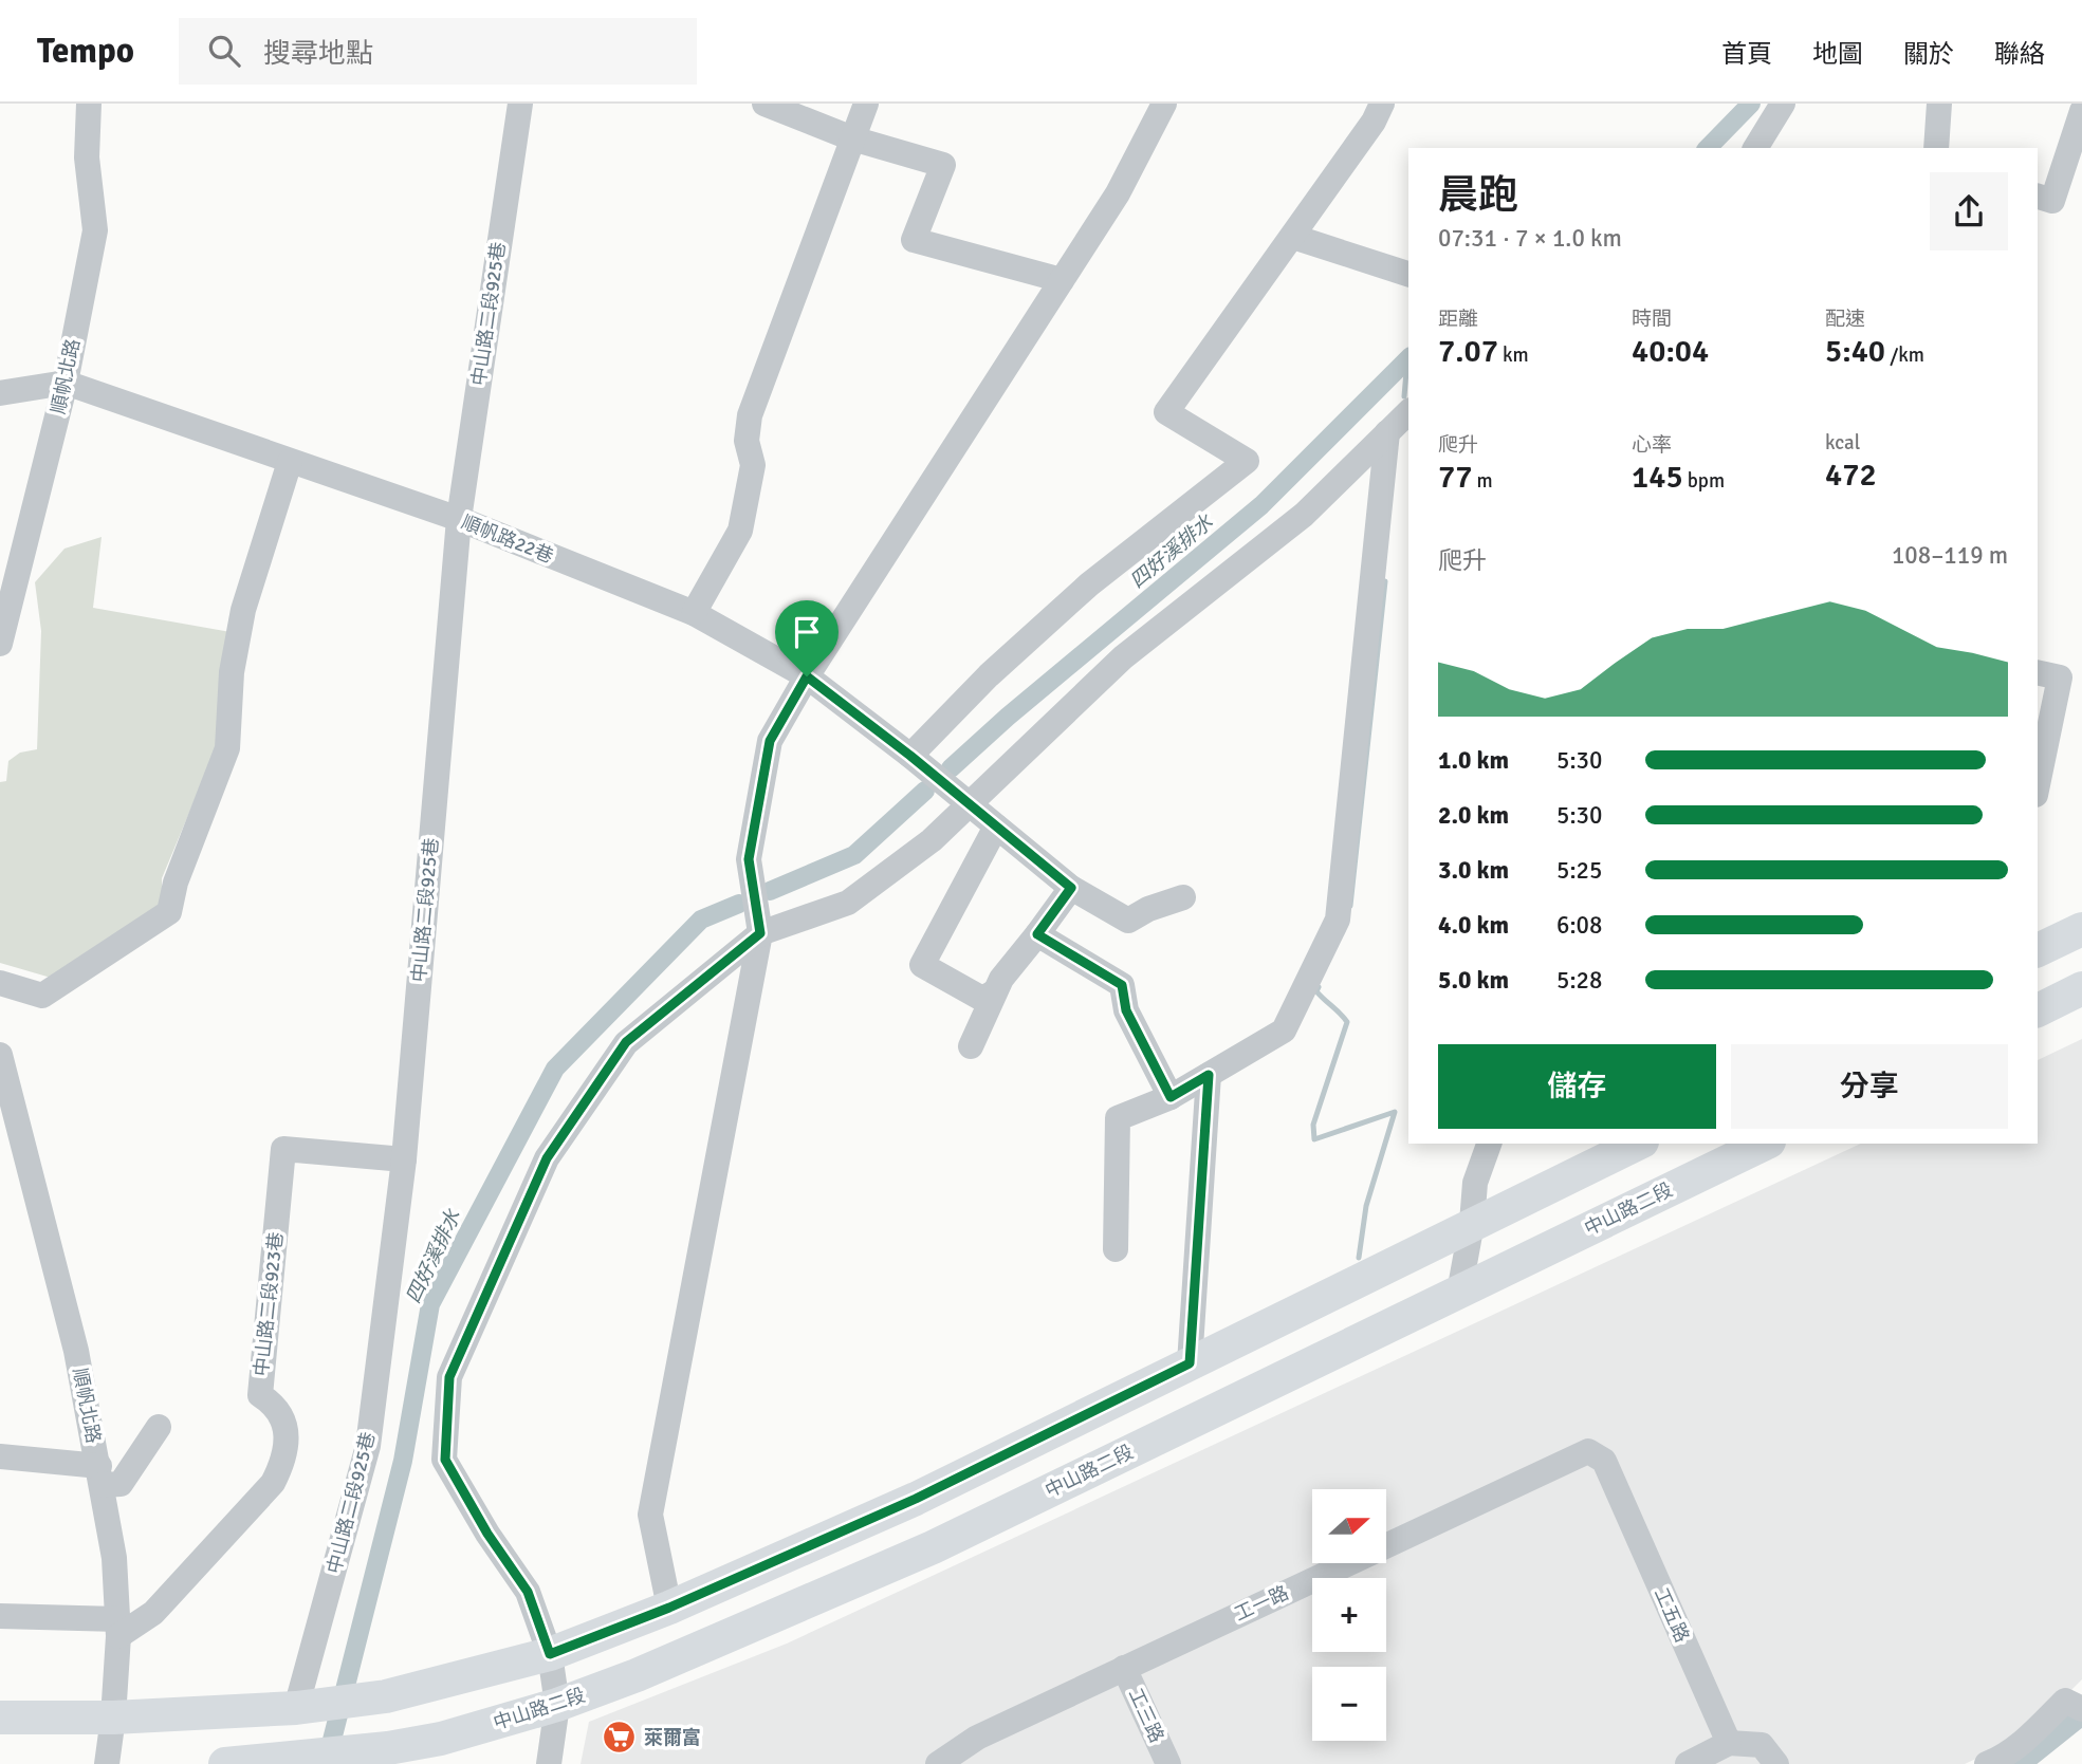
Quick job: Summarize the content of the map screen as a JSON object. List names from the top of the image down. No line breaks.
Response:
{"streets":{"main road":["中山路二段"],"street":["中山路二段925巷","順帆北路","順帆路22巷","中山路二段923巷","工一路","工五路","工三路"]},"crossings":[["中山路二段925巷","順帆路22巷"],["中山路二段925巷","中山路二段923巷"],["順帆北路","順帆路22巷"],["順帆北路","中山路二段923巷"],["工一路","工五路"],["工一路","工三路"]],"water":["四好溪排水"],"places":{"supermarket":["萊爾富"]},"north":"right","page":{"header":"Tempo","search":"搜尋地點","nav":["首頁","地圖","關於","聯絡"],"heading":["晨跑","07:31 · 7 × 1.0 km"],"stats":[["距離","7.07 km"],["時間","40:04"],["配速","5:40 /km"],["爬升","77 m"],["心率","145 bpm"],["kcal","472"]],"chart":["爬升","108–119 m"],"list":[{"name":"1.0 km","note":"5:30"},{"name":"2.0 km","note":"5:30"},{"name":"3.0 km","note":"5:25"},{"name":"4.0 km","note":"6:08"},{"name":"5.0 km","note":"5:28"}],"buttons":["儲存","分享"],"map_buttons":["+","−"]}}
